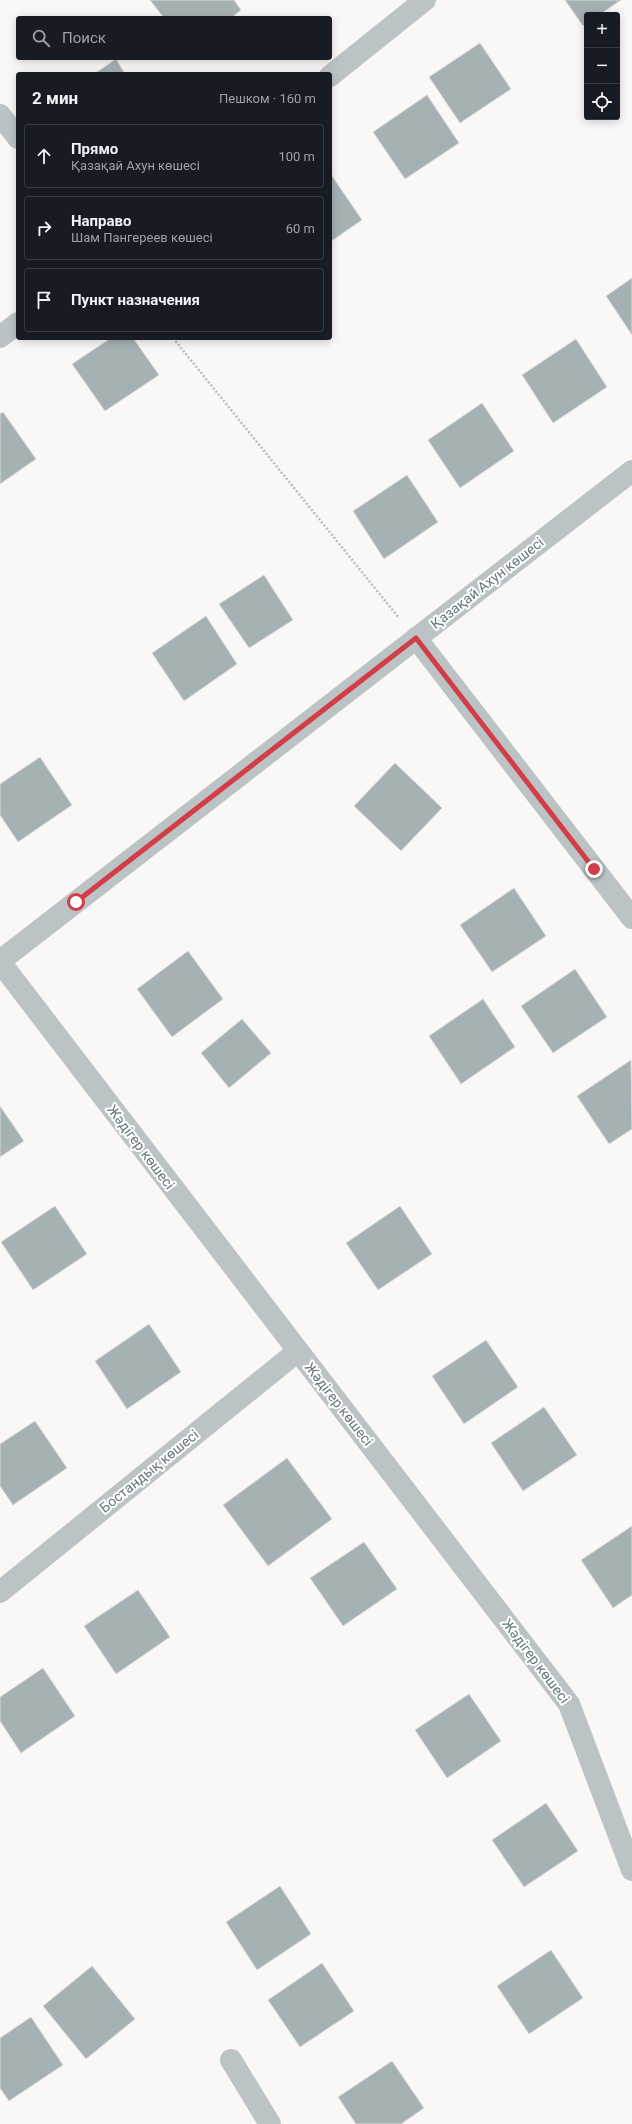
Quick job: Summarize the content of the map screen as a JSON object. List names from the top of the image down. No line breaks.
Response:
{"streets":{"street":["Қазақай Ахун көшесі","Жәдігер көшесі","Бостандық көшесі"]},"crossings":[["Қазақай Ахун көшесі","Жәдігер көшесі"],["Жәдігер көшесі","Бостандық көшесі"]],"page":{"map_buttons":["+","−"],"search":"Поиск","heading":["2 мин","Пешком · 160 m"],"list":[["Прямо","Қазақай Ахун көшесі","100 m"],["Направо","Шам Пангереев көшесі","60 m"],"Пункт назначения"]}}
